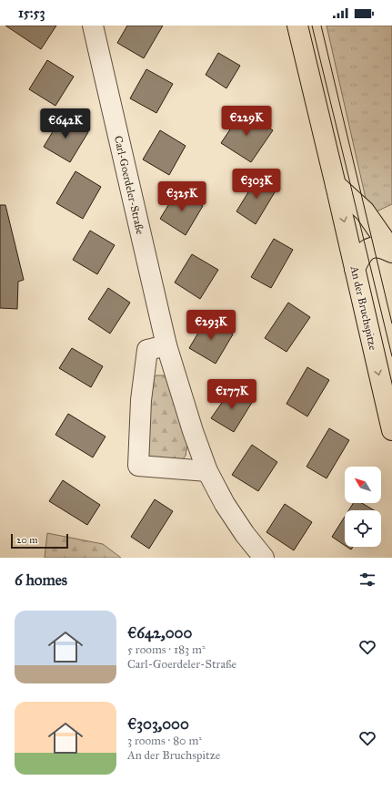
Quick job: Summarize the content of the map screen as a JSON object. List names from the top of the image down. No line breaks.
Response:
{"streets":{"main road":["An der Bruchspitze"],"street":["Carl-Goerdeler-Straße"]},"one_way":["An der Bruchspitze"],"scale_bar":"20 m","north":"top left","page":{"status":"15:53","price":["€229K","€642K","€303K","€325K","€293K","€177K"],"scale":"20 m","heading":"6 homes","list":[{"name":"€642,000","note":"5 rooms · 183 m² · Carl-Goerdeler-Straße"},{"name":"€303,000","note":"3 rooms · 80 m² · An der Bruchspitze"}]}}
